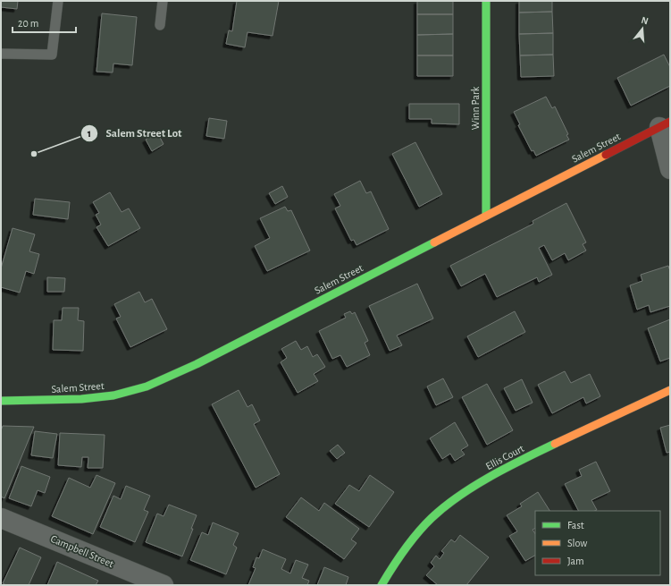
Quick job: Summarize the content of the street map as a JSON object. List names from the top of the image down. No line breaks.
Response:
{"streets":{"street":["Winn Park","Salem Street","Ellis Court","Campbell Street"]},"crossings":[["Winn Park","Salem Street"]],"places":["Salem Street Lot"],"legend":["Fast","Slow","Jam"],"scale_bar":"20 m","north":"top"}
